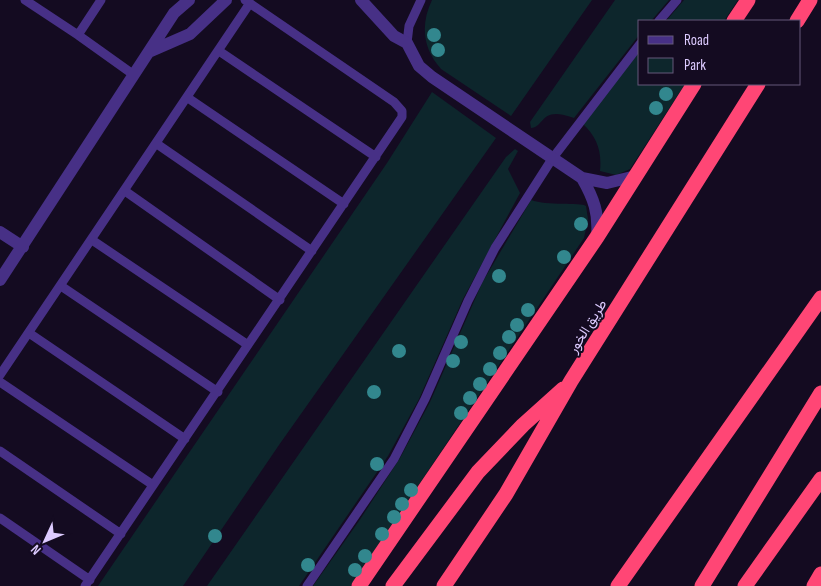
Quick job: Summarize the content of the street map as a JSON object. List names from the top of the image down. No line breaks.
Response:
{"streets":{"highway":["طريق الخور"]},"legend":["Road","Park"],"north":"bottom left"}
